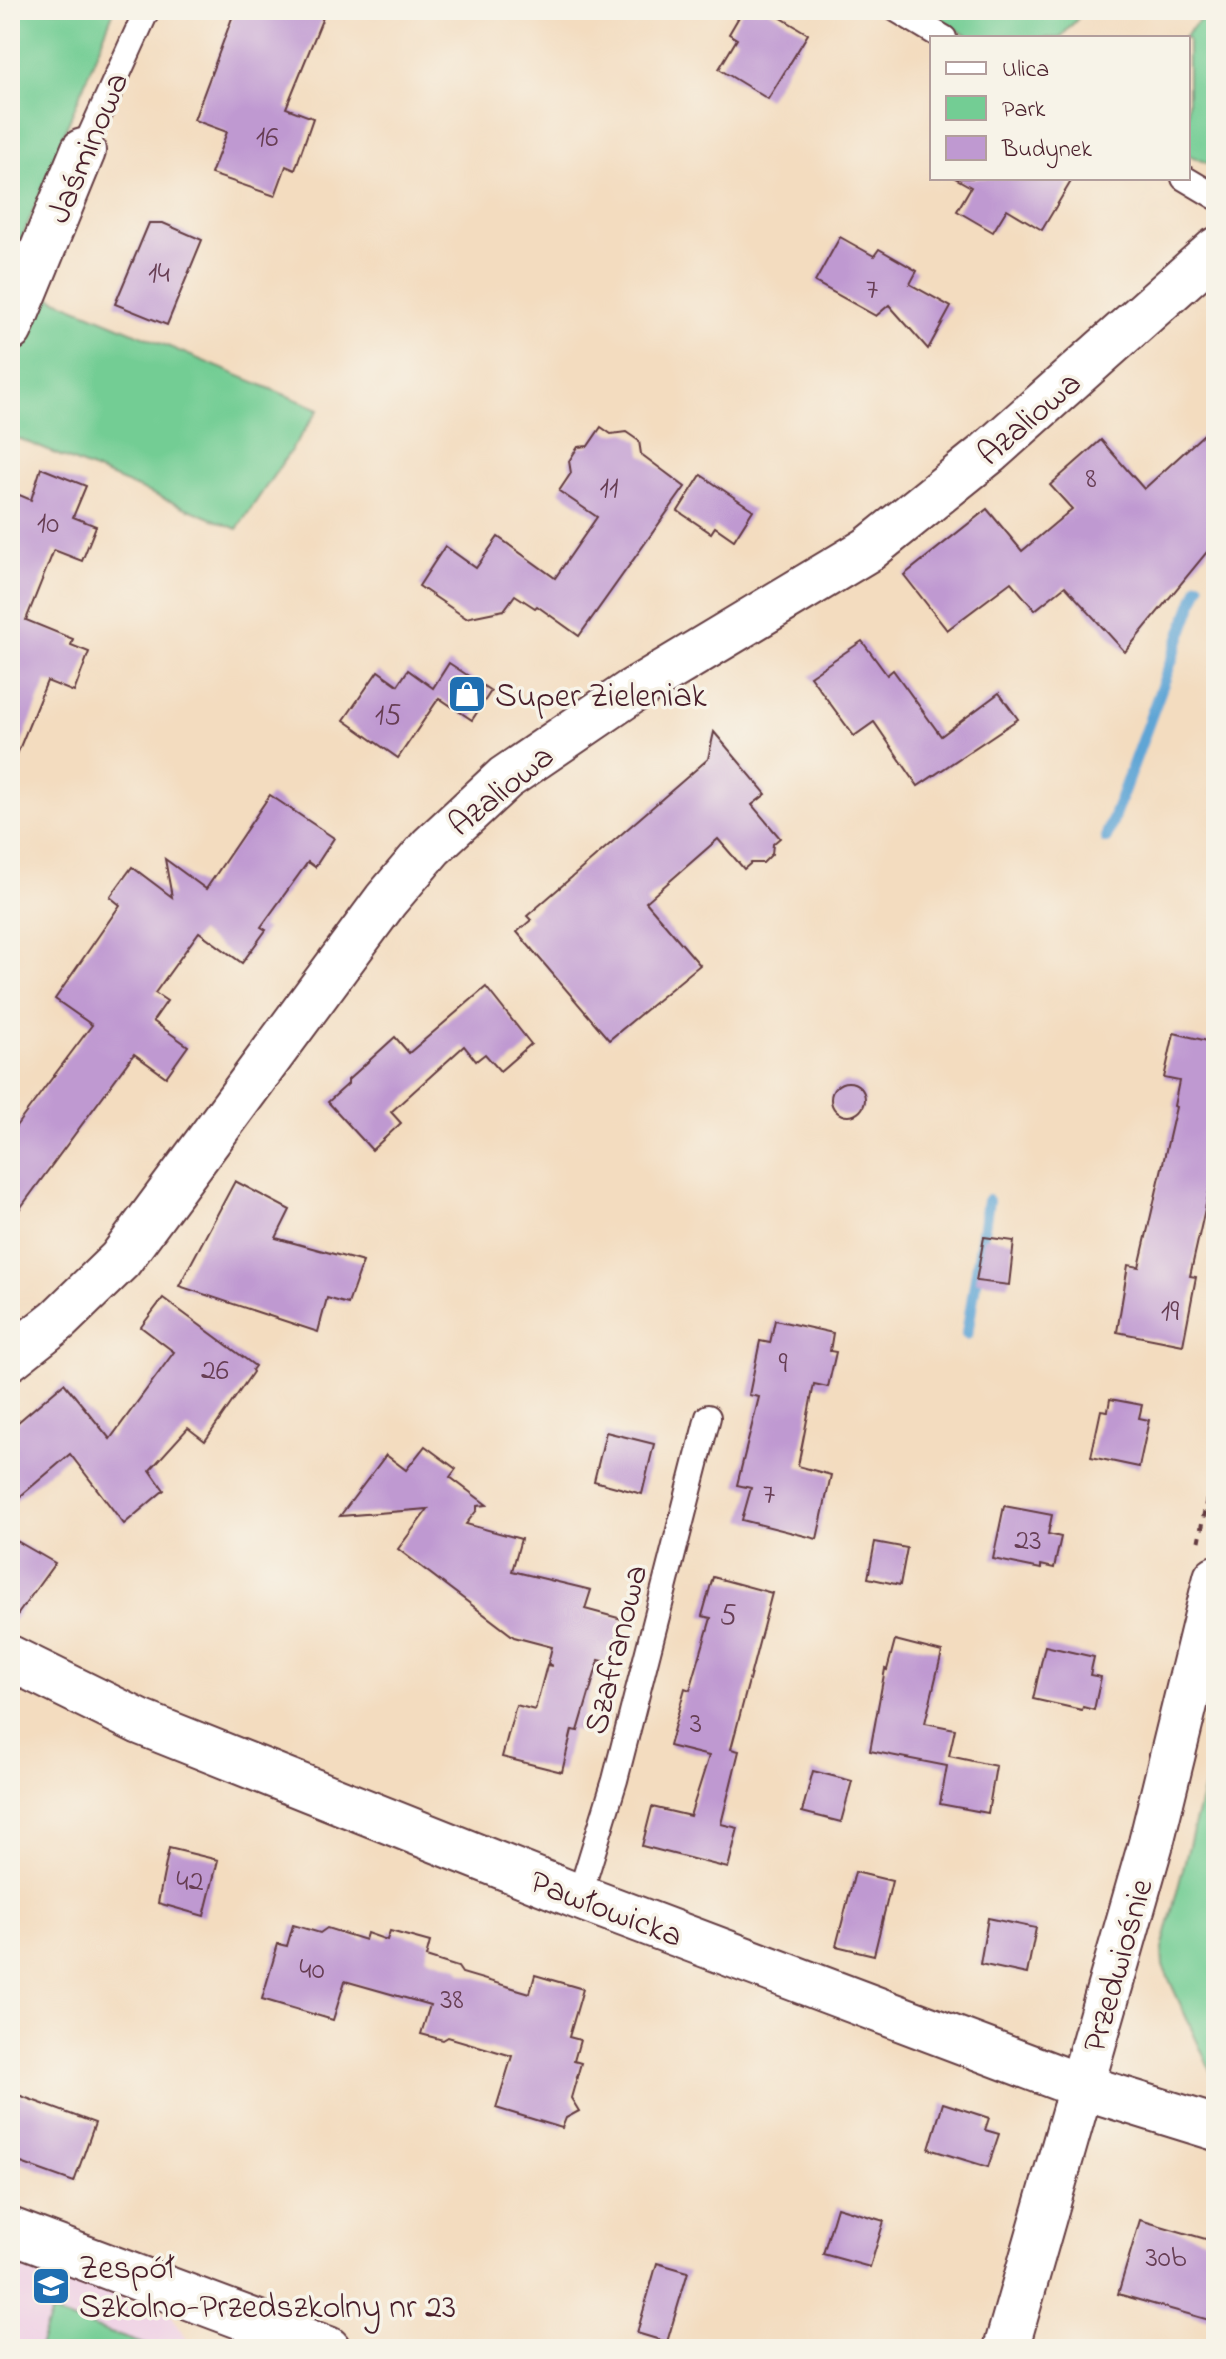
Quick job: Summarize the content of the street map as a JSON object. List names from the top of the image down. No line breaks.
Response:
{"streets":{"street":["Jaśminowa","Azaliowa","Pawłowicka","Przedwiośnie"],"lane":["Szafranowa"]},"crossings":[["Szafranowa","Pawłowicka"],["Pawłowicka","Przedwiośnie"]],"places":{"shop":["Super Zieleniak"],"school or university":["Zespół Szkolno-Przedszkolny nr 23"]},"house_numbers":["16","14","7","8","11","10","15","19","9","26","7","23","5","3","42","40","38","30b"],"legend":["Ulica","Park","Budynek"]}
